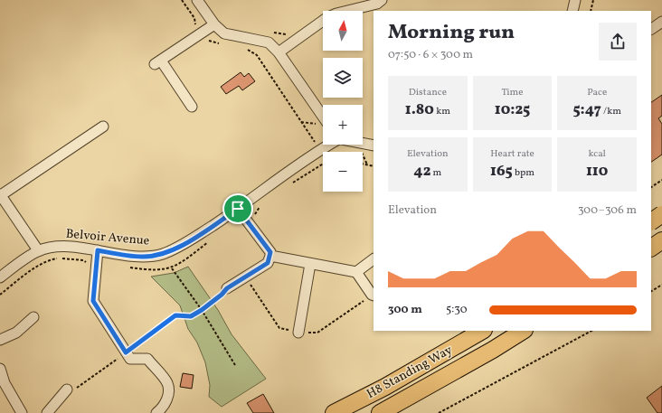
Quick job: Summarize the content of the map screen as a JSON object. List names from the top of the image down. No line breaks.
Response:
{"streets":{"highway":["H8 Standing Way"],"street":["Belvoir Avenue"]},"north":"top","page":{"map_buttons":["+","−"],"heading":["Morning run","07:50 · 6 × 300 m"],"stats":[["Distance","1.80 km"],["Time","10:25"],["Pace","5:47 /km"],["Elevation","42 m"],["Heart rate","165 bpm"],["kcal","110"]],"chart":["Elevation","300–306 m"],"list":[{"name":"300 m","note":"5:30"}]}}
